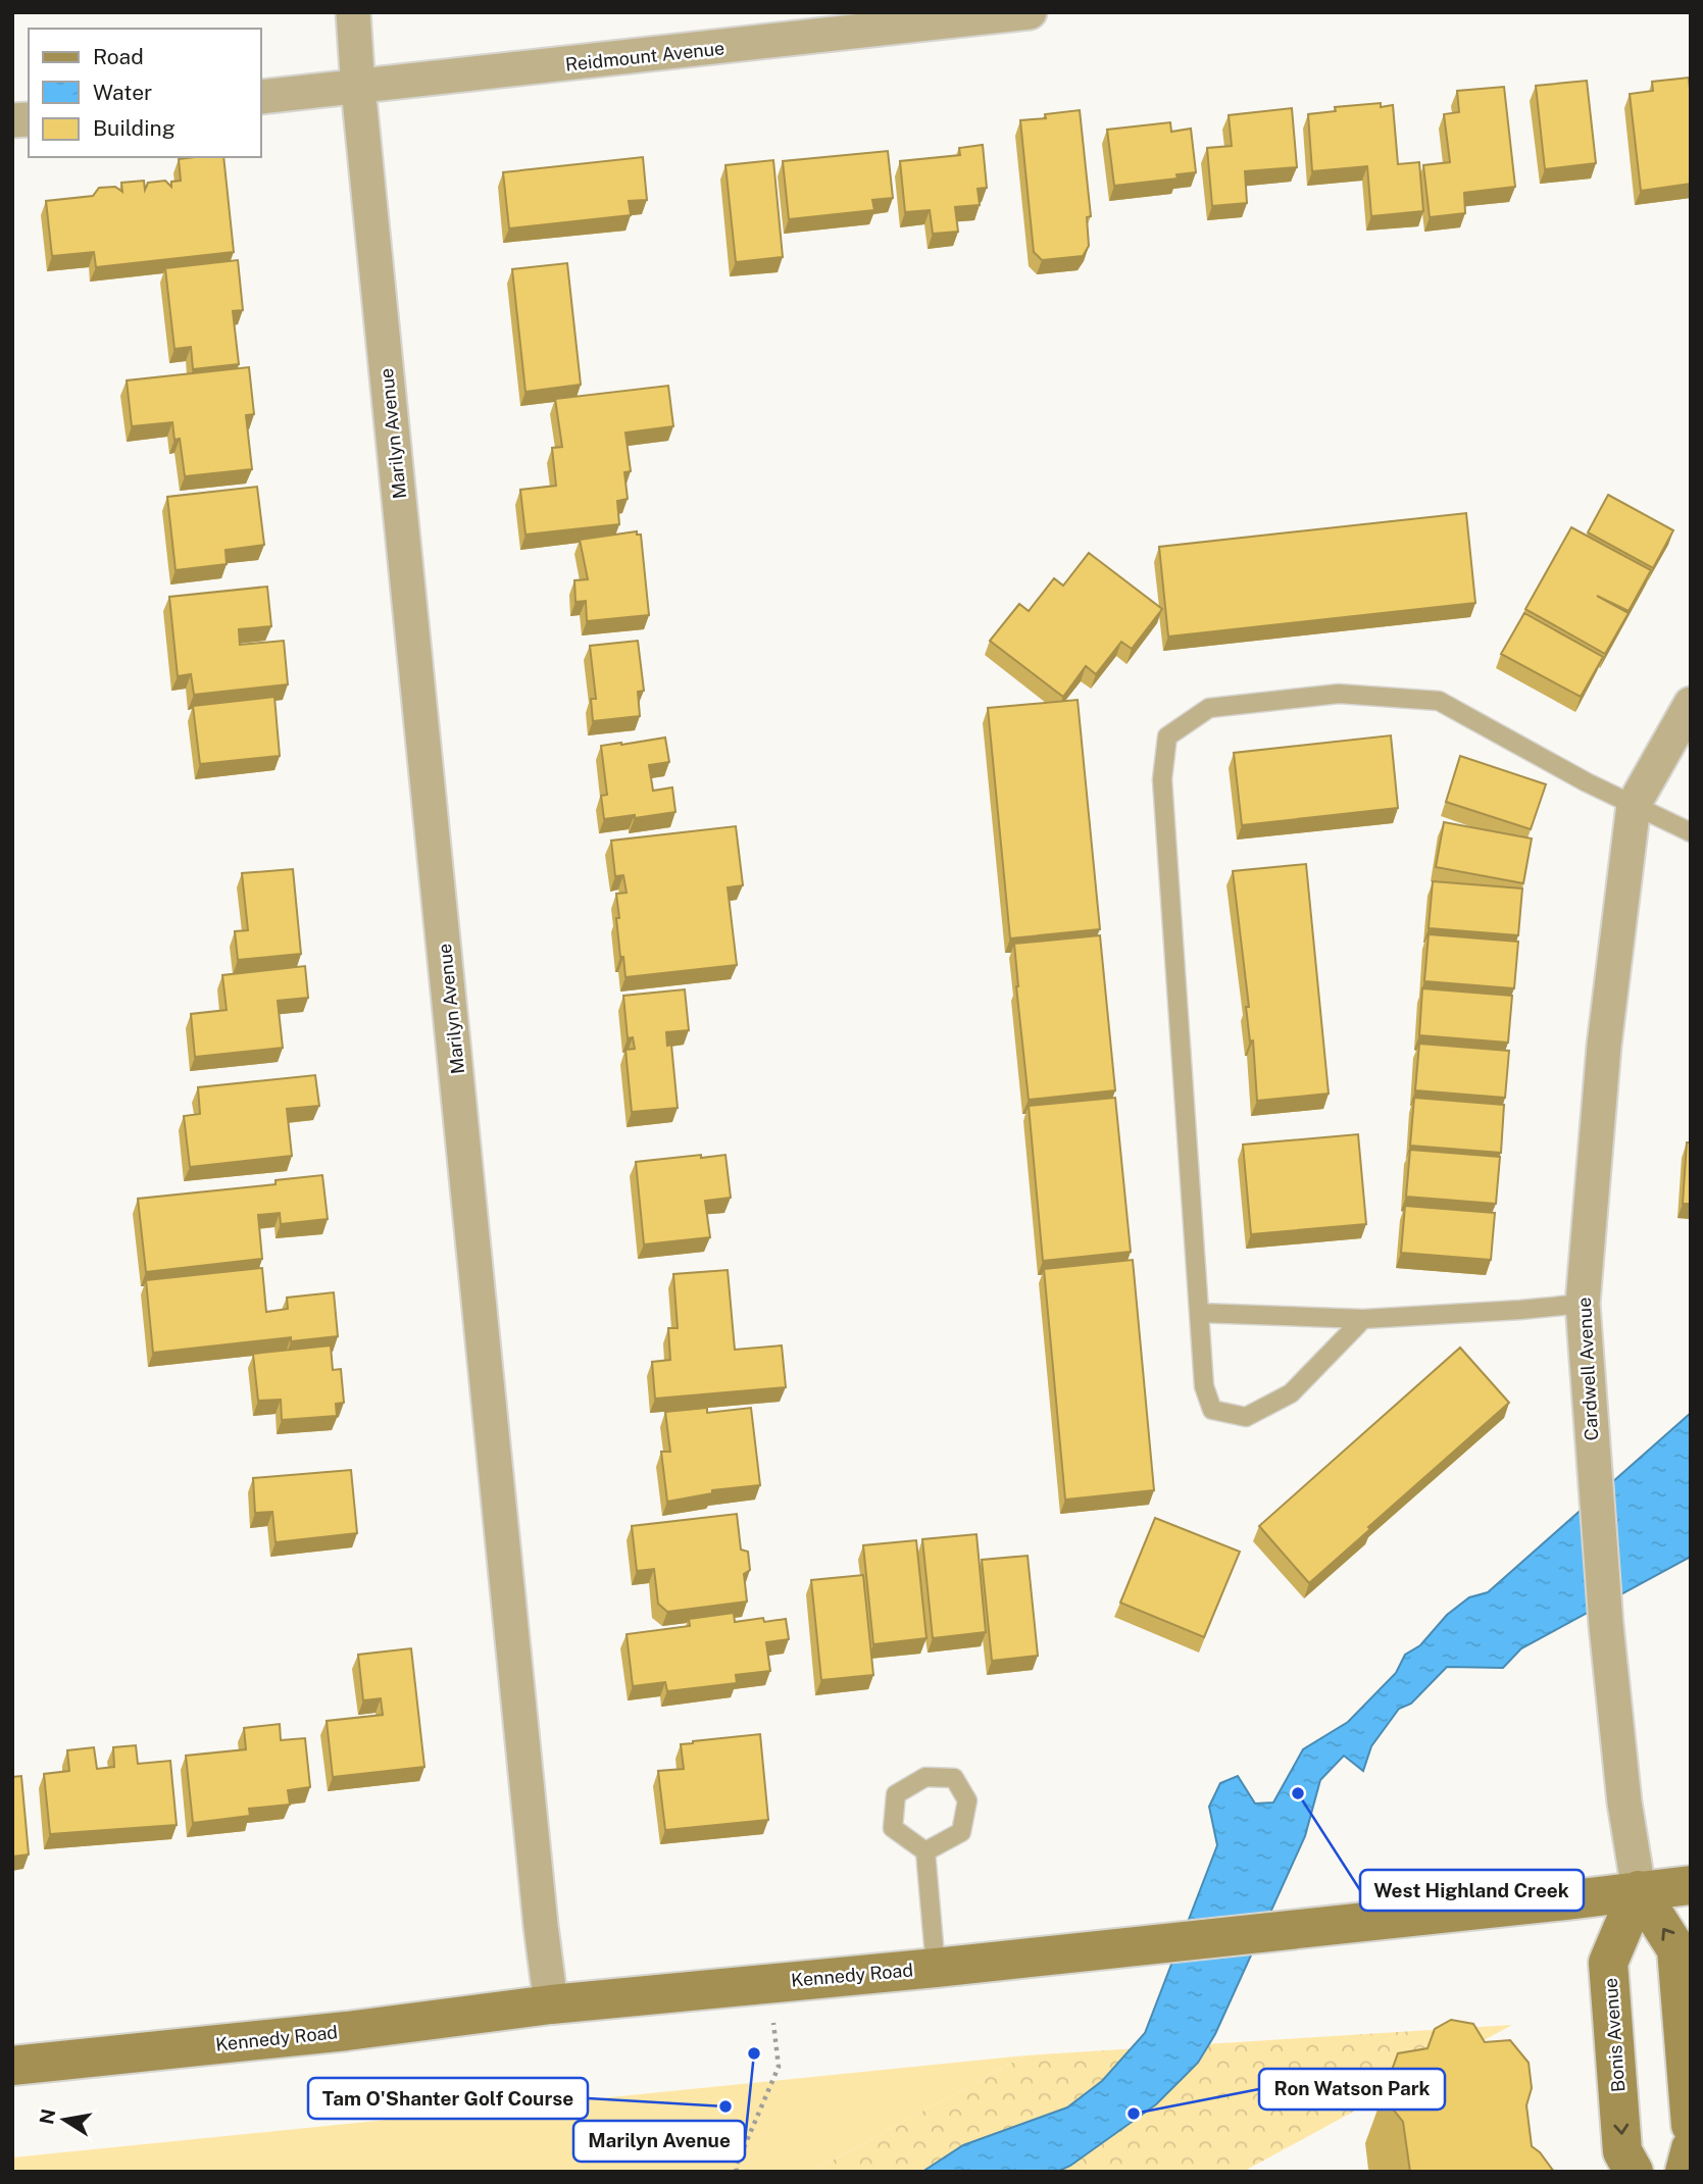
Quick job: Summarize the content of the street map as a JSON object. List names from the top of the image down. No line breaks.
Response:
{"streets":{"main road":["Kennedy Road","Bonis Avenue"],"street":["Reidmount Avenue","Marilyn Avenue","Cardwell Avenue"]},"crossings":[["Reidmount Avenue","Marilyn Avenue"],["Marilyn Avenue","Kennedy Road"],["Cardwell Avenue","Kennedy Road"],["Cardwell Avenue","Bonis Avenue"],["Kennedy Road","Bonis Avenue"]],"places":["West Highland Creek","Marilyn Avenue","Tam O'Shanter Golf Course","Ron Watson Park"],"legend":["Road","Water","Building"],"north":"left"}
